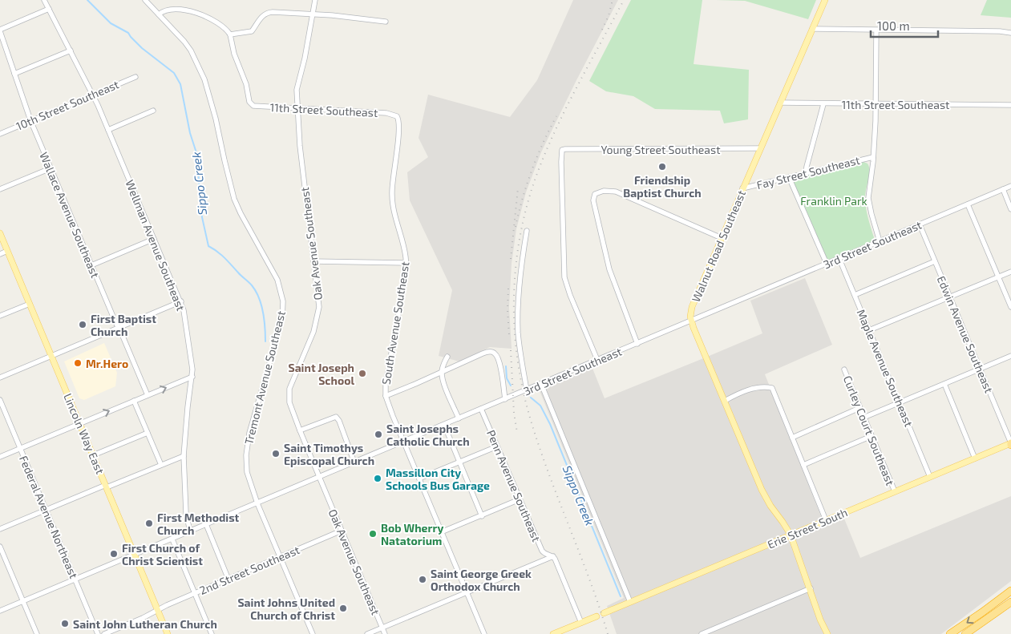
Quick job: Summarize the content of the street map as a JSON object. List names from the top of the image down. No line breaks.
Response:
{"streets":{"main road":["Walnut Road Southeast","Lincoln Way East","Erie Street South"],"street":["11th Street Southeast","10th Street Southeast","Young Street Southeast","Fay Street Southeast","Wallace Avenue Southeast","Oak Avenue Southeast","3rd Street Southeast","Wellman Avenue Southeast","South Avenue Southeast","Edwin Avenue Southeast","Maple Avenue Southeast","Tremont Avenue Southeast","Curley Court Southeast","Penn Avenue Southeast","Federal Avenue Northeast","2nd Street Southeast"]},"crossings":[["11th Street Southeast","Oak Avenue Southeast"],["11th Street Southeast","Walnut Road Southeast"],["11th Street Southeast","South Avenue Southeast"],["10th Street Southeast","Wallace Avenue Southeast"],["10th Street Southeast","Wellman Avenue Southeast"],["Young Street Southeast","3rd Street Southeast"],["Young Street Southeast","Walnut Road Southeast"],["Fay Street Southeast","Walnut Road Southeast"],["Oak Avenue Southeast","3rd Street Southeast"],["Oak Avenue Southeast","2nd Street Southeast"],["3rd Street Southeast","Wellman Avenue Southeast"],["3rd Street Southeast","Walnut Road Southeast"],["3rd Street Southeast","South Avenue Southeast"],["3rd Street Southeast","Edwin Avenue Southeast"],["3rd Street Southeast","Maple Avenue Southeast"],["3rd Street Southeast","Tremont Avenue Southeast"],["3rd Street Southeast","Lincoln Way East"],["3rd Street Southeast","Penn Avenue Southeast"],["3rd Street Southeast","Federal Avenue Northeast"],["Edwin Avenue Southeast","Erie Street South"],["Maple Avenue Southeast","Erie Street South"],["Tremont Avenue Southeast","2nd Street Southeast"],["Curley Court Southeast","Erie Street South"],["Lincoln Way East","2nd Street Southeast"]],"water":["Sippo Creek"],"parks":["Franklin Park"],"places":["Friendship Baptist Church","First Baptist Church","Mr.Hero","Saint Joseph School","Saint Josephs Catholic Church","Saint Timothys Episcopal Church","Massillon City Schools Bus Garage","First Methodist Church","Bob Wherry Natatorium","First Church of Christ Scientist","Saint George Greek Orthodox Church","Saint Johns United Church of Christ","Saint John Lutheran Church"],"scale_bar":"100 m"}
